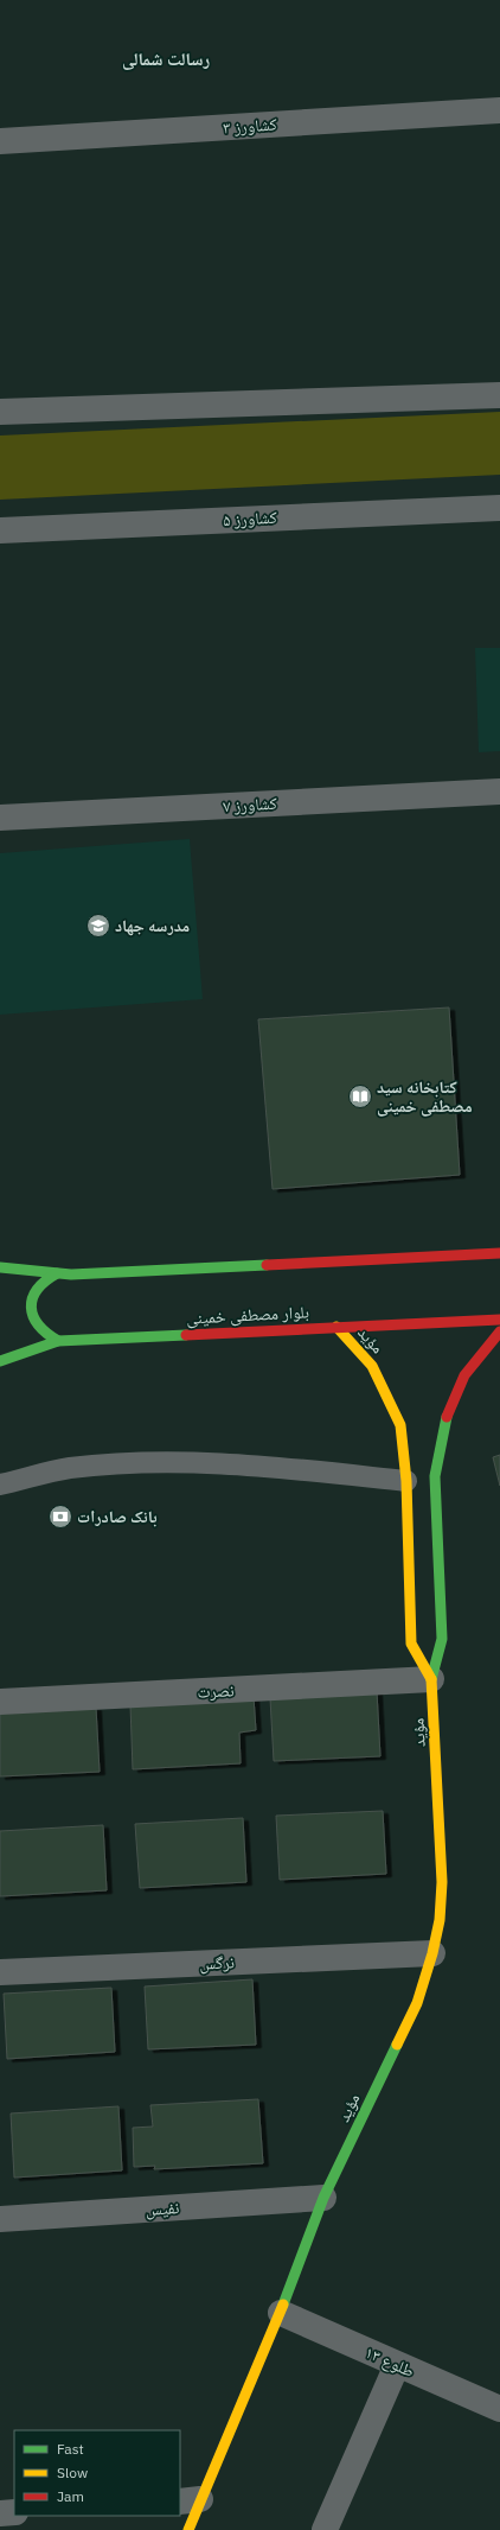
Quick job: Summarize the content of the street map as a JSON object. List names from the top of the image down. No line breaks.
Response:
{"streets":{"street":["کشاورز ۳","کشاورز ۵","کشاورز ۷","بلوار مصطفی خمینی","مؤید","نصرت","نرگس","نفیس","طلوع ۱۳"]},"crossings":[["بلوار مصطفی خمینی","مؤید"],["مؤید","نصرت"],["مؤید","نرگس"],["مؤید","نفیس"],["مؤید","طلوع ۱۳"]],"districts":["رسالت شمالی"],"places":{"school or university":["مدرسه جهاد"],"library":["کتابخانه سید مصطفی خمینی"],"bank":["بانک صادرات"]},"legend":["Fast","Slow","Jam"]}
